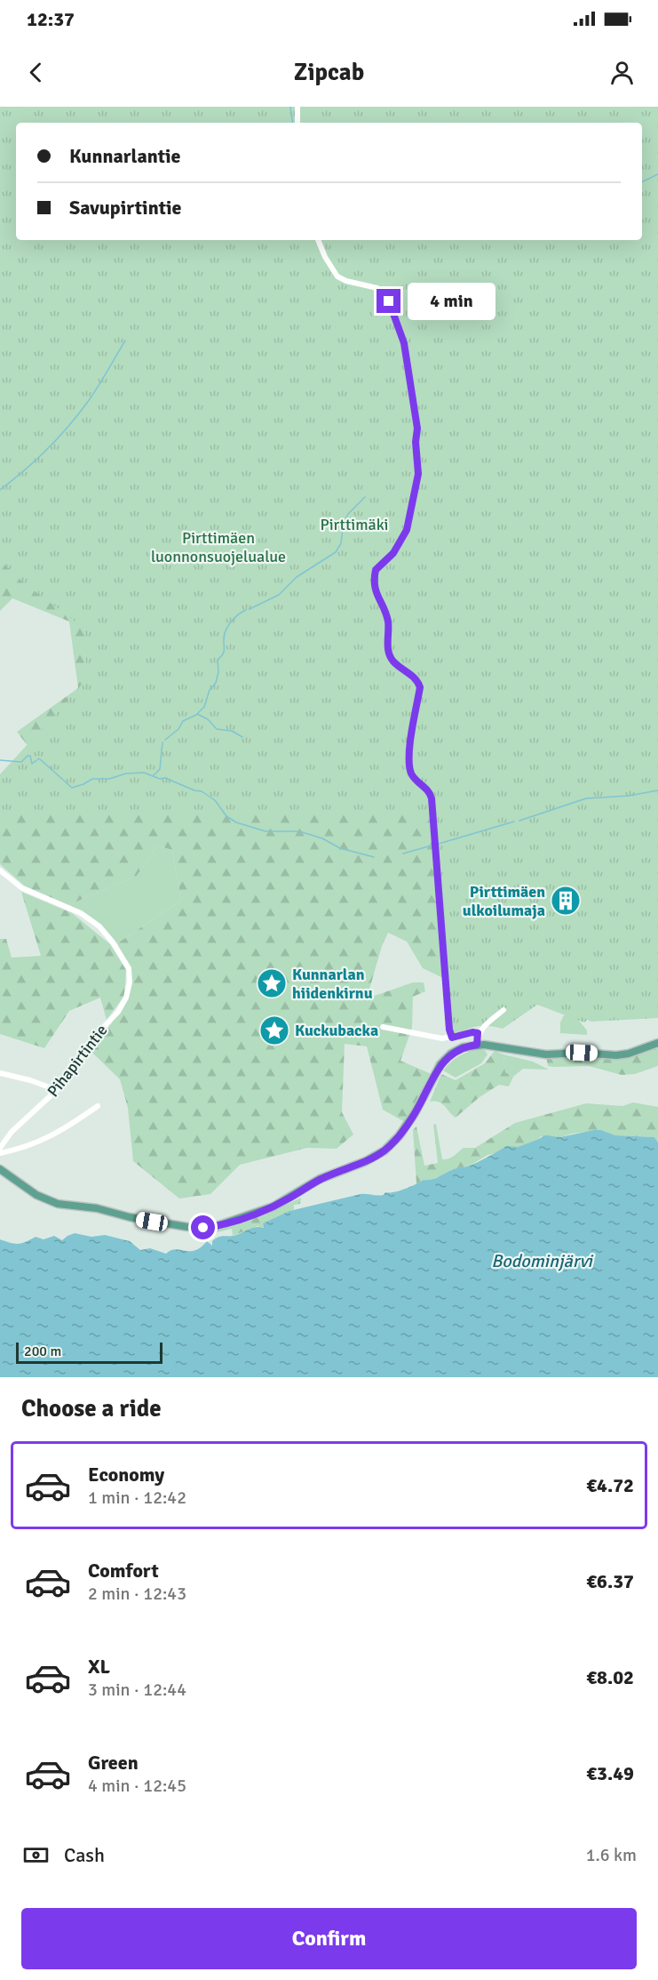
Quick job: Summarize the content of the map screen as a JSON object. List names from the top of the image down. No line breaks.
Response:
{"streets":{"street":["Pihapirtintie"]},"water":["Bodominjärvi"],"parks":["Pirttimäki","Pirttimäen luonnonsuojelualue"],"places":{"building":["Pirttimäen ulkoilumaja"],"place":["Kunnarlan hiidenkirnu","Kuckubacka"]},"scale_bar":"200 m","page":{"status":"12:37","header":"Zipcab","banner":["Kunnarlantie","Savupirtintie"],"bubble":"4 min","scale":"200 m","heading":"Choose a ride","list":[{"name":"Economy","note":"1 min · 12:42","value":"€4.72"},{"name":"Comfort","note":"2 min · 12:43","value":"€6.37"},{"name":"XL","note":"3 min · 12:44","value":"€8.02"},{"name":"Green","note":"4 min · 12:45","value":"€3.49"}],"pay":["Cash","1.6 km"],"buttons":"Confirm"}}
